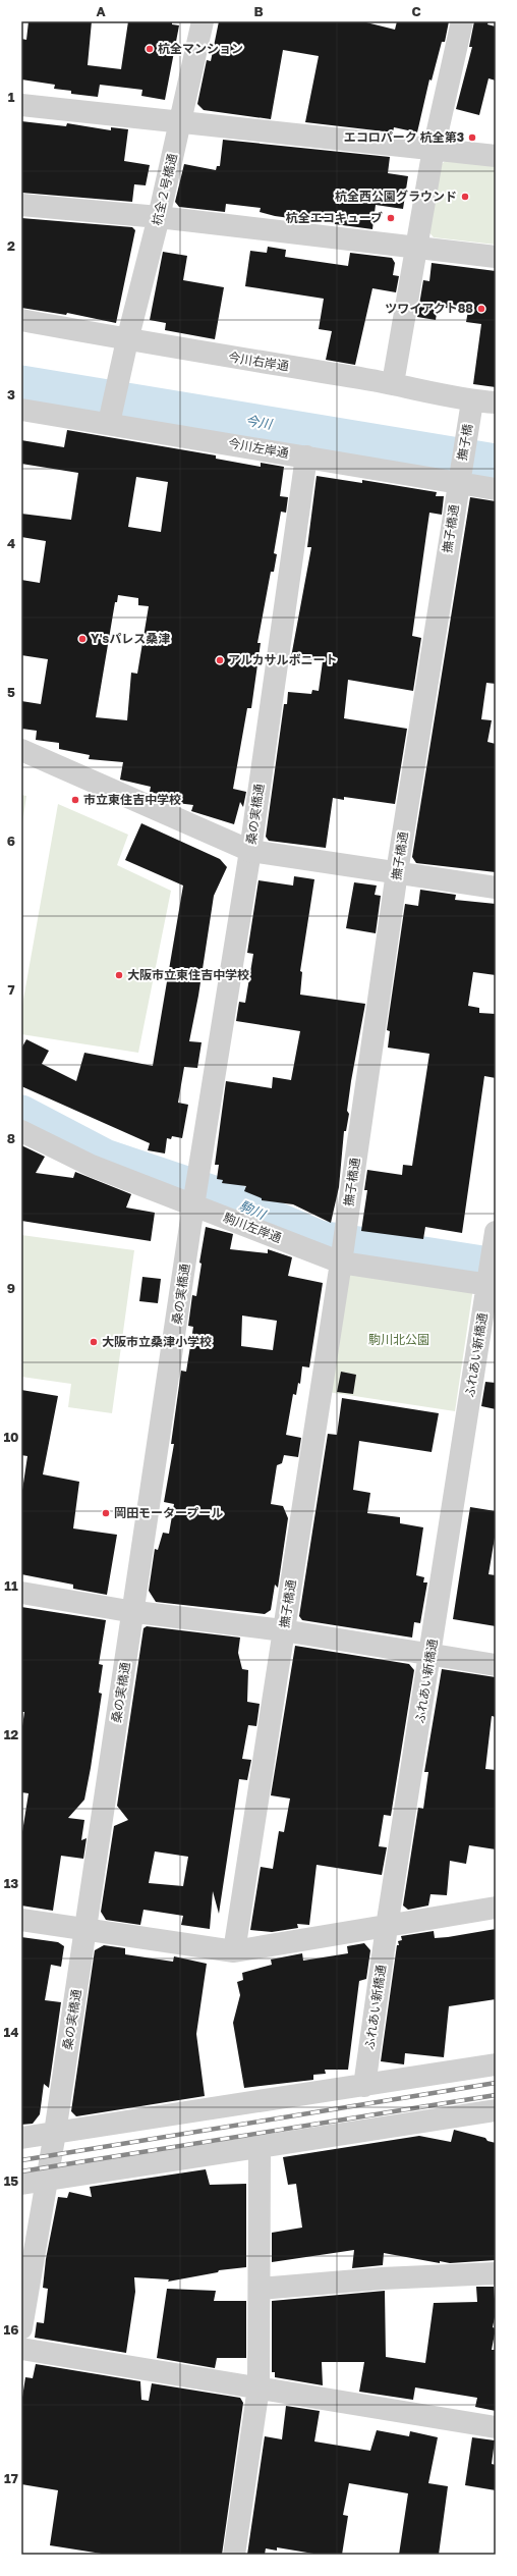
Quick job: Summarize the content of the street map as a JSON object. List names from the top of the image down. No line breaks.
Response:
{"streets":{"street":["杭全２号橋通","今川右岸通","撫子橋","今川左岸通","撫子橋通","桑の実橋通","駒川左岸通","ふれあい新橋通"]},"crossings":[["杭全２号橋通","今川右岸通"],["杭全２号橋通","今川左岸通"],["今川右岸通","撫子橋"],["撫子橋","今川左岸通"],["撫子橋","撫子橋通"],["今川左岸通","撫子橋通"],["今川左岸通","桑の実橋通"],["撫子橋通","駒川左岸通"],["桑の実橋通","駒川左岸通"],["駒川左岸通","ふれあい新橋通"]],"water":["今川","駒川"],"parks":["駒川北公園"],"places":["杭全マンション","エコロパーク 杭全第3","杭全西公園グラウンド","杭全エコキューブ","ツワイアクト88","Y'sパレス桑津","アルカサルボニート","市立東住吉中学校","大阪市立東住吉中学校","大阪市立桑津小学校","岡田モータープール"],"grid":{"columns":["A","B","C"],"rows":["1","2","3","4","5","6","7","8","9","10","11","12","13","14","15","16","17"]}}
